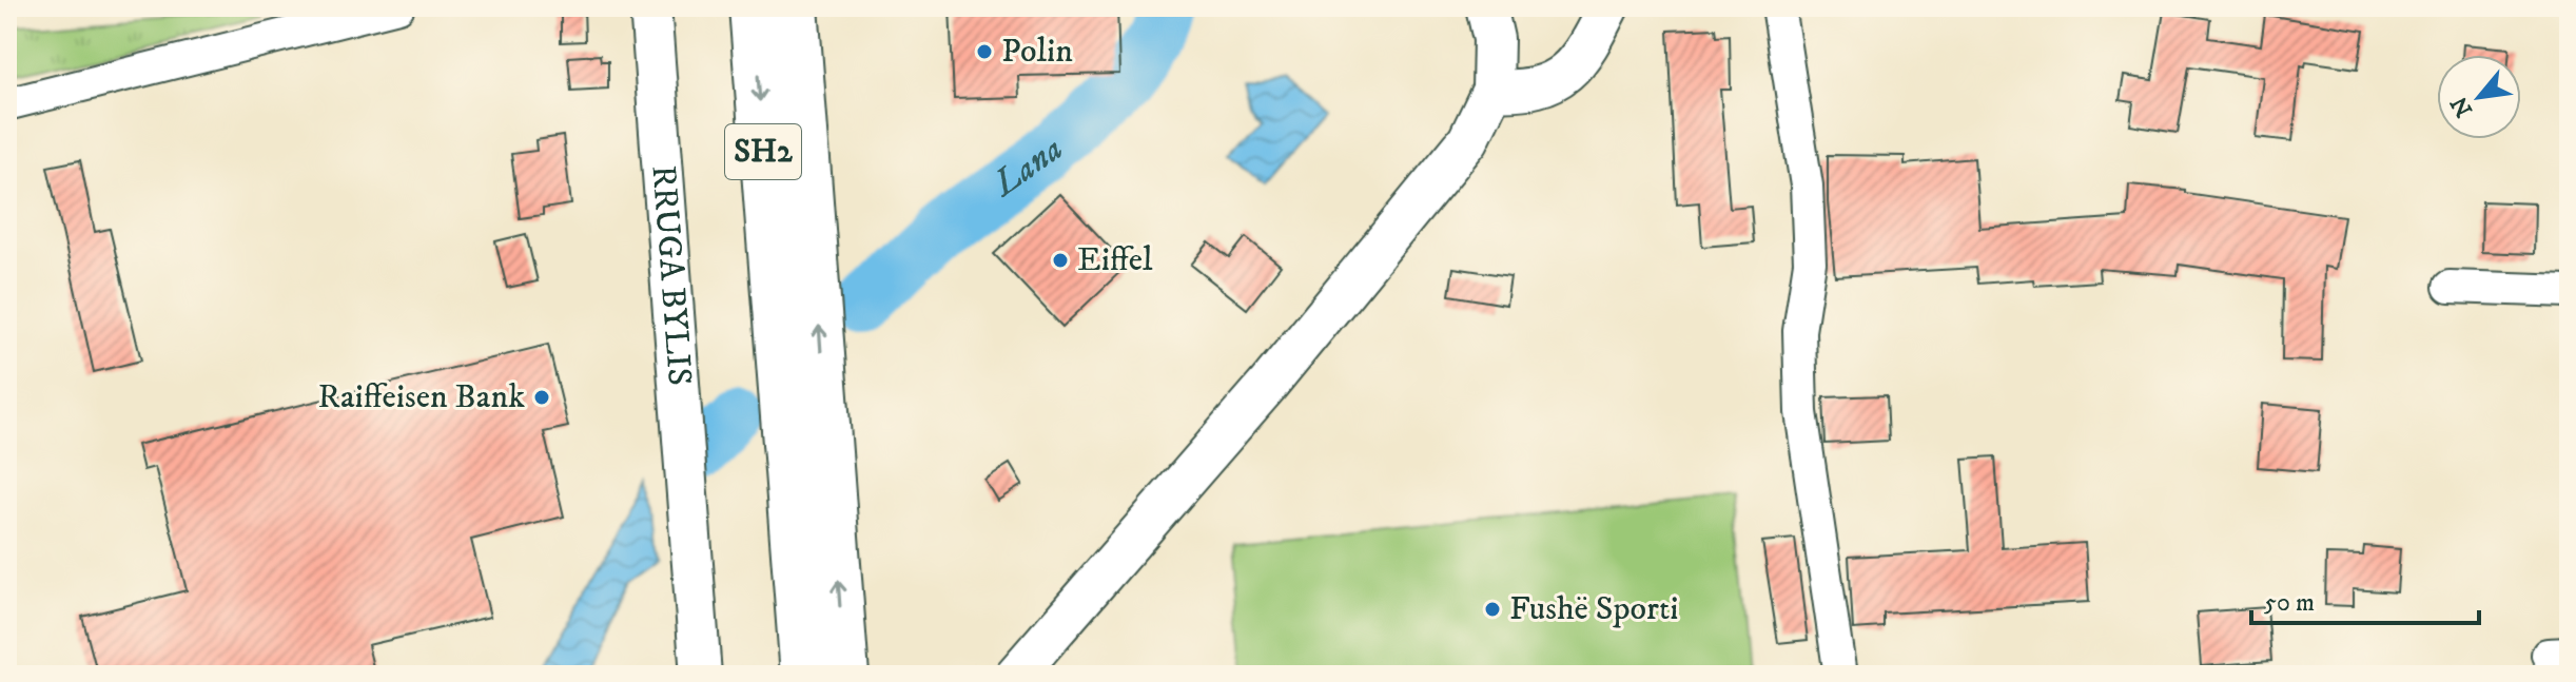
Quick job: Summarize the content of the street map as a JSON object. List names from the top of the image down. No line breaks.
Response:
{"streets":{"highway":["SH2"],"main road":["RRUGA BYLIS"]},"water":["Lana"],"places":["Polin","Eiffel","Raiffeisen Bank","Fushë Sporti"],"scale_bar":"50 m","north":"bottom left"}
